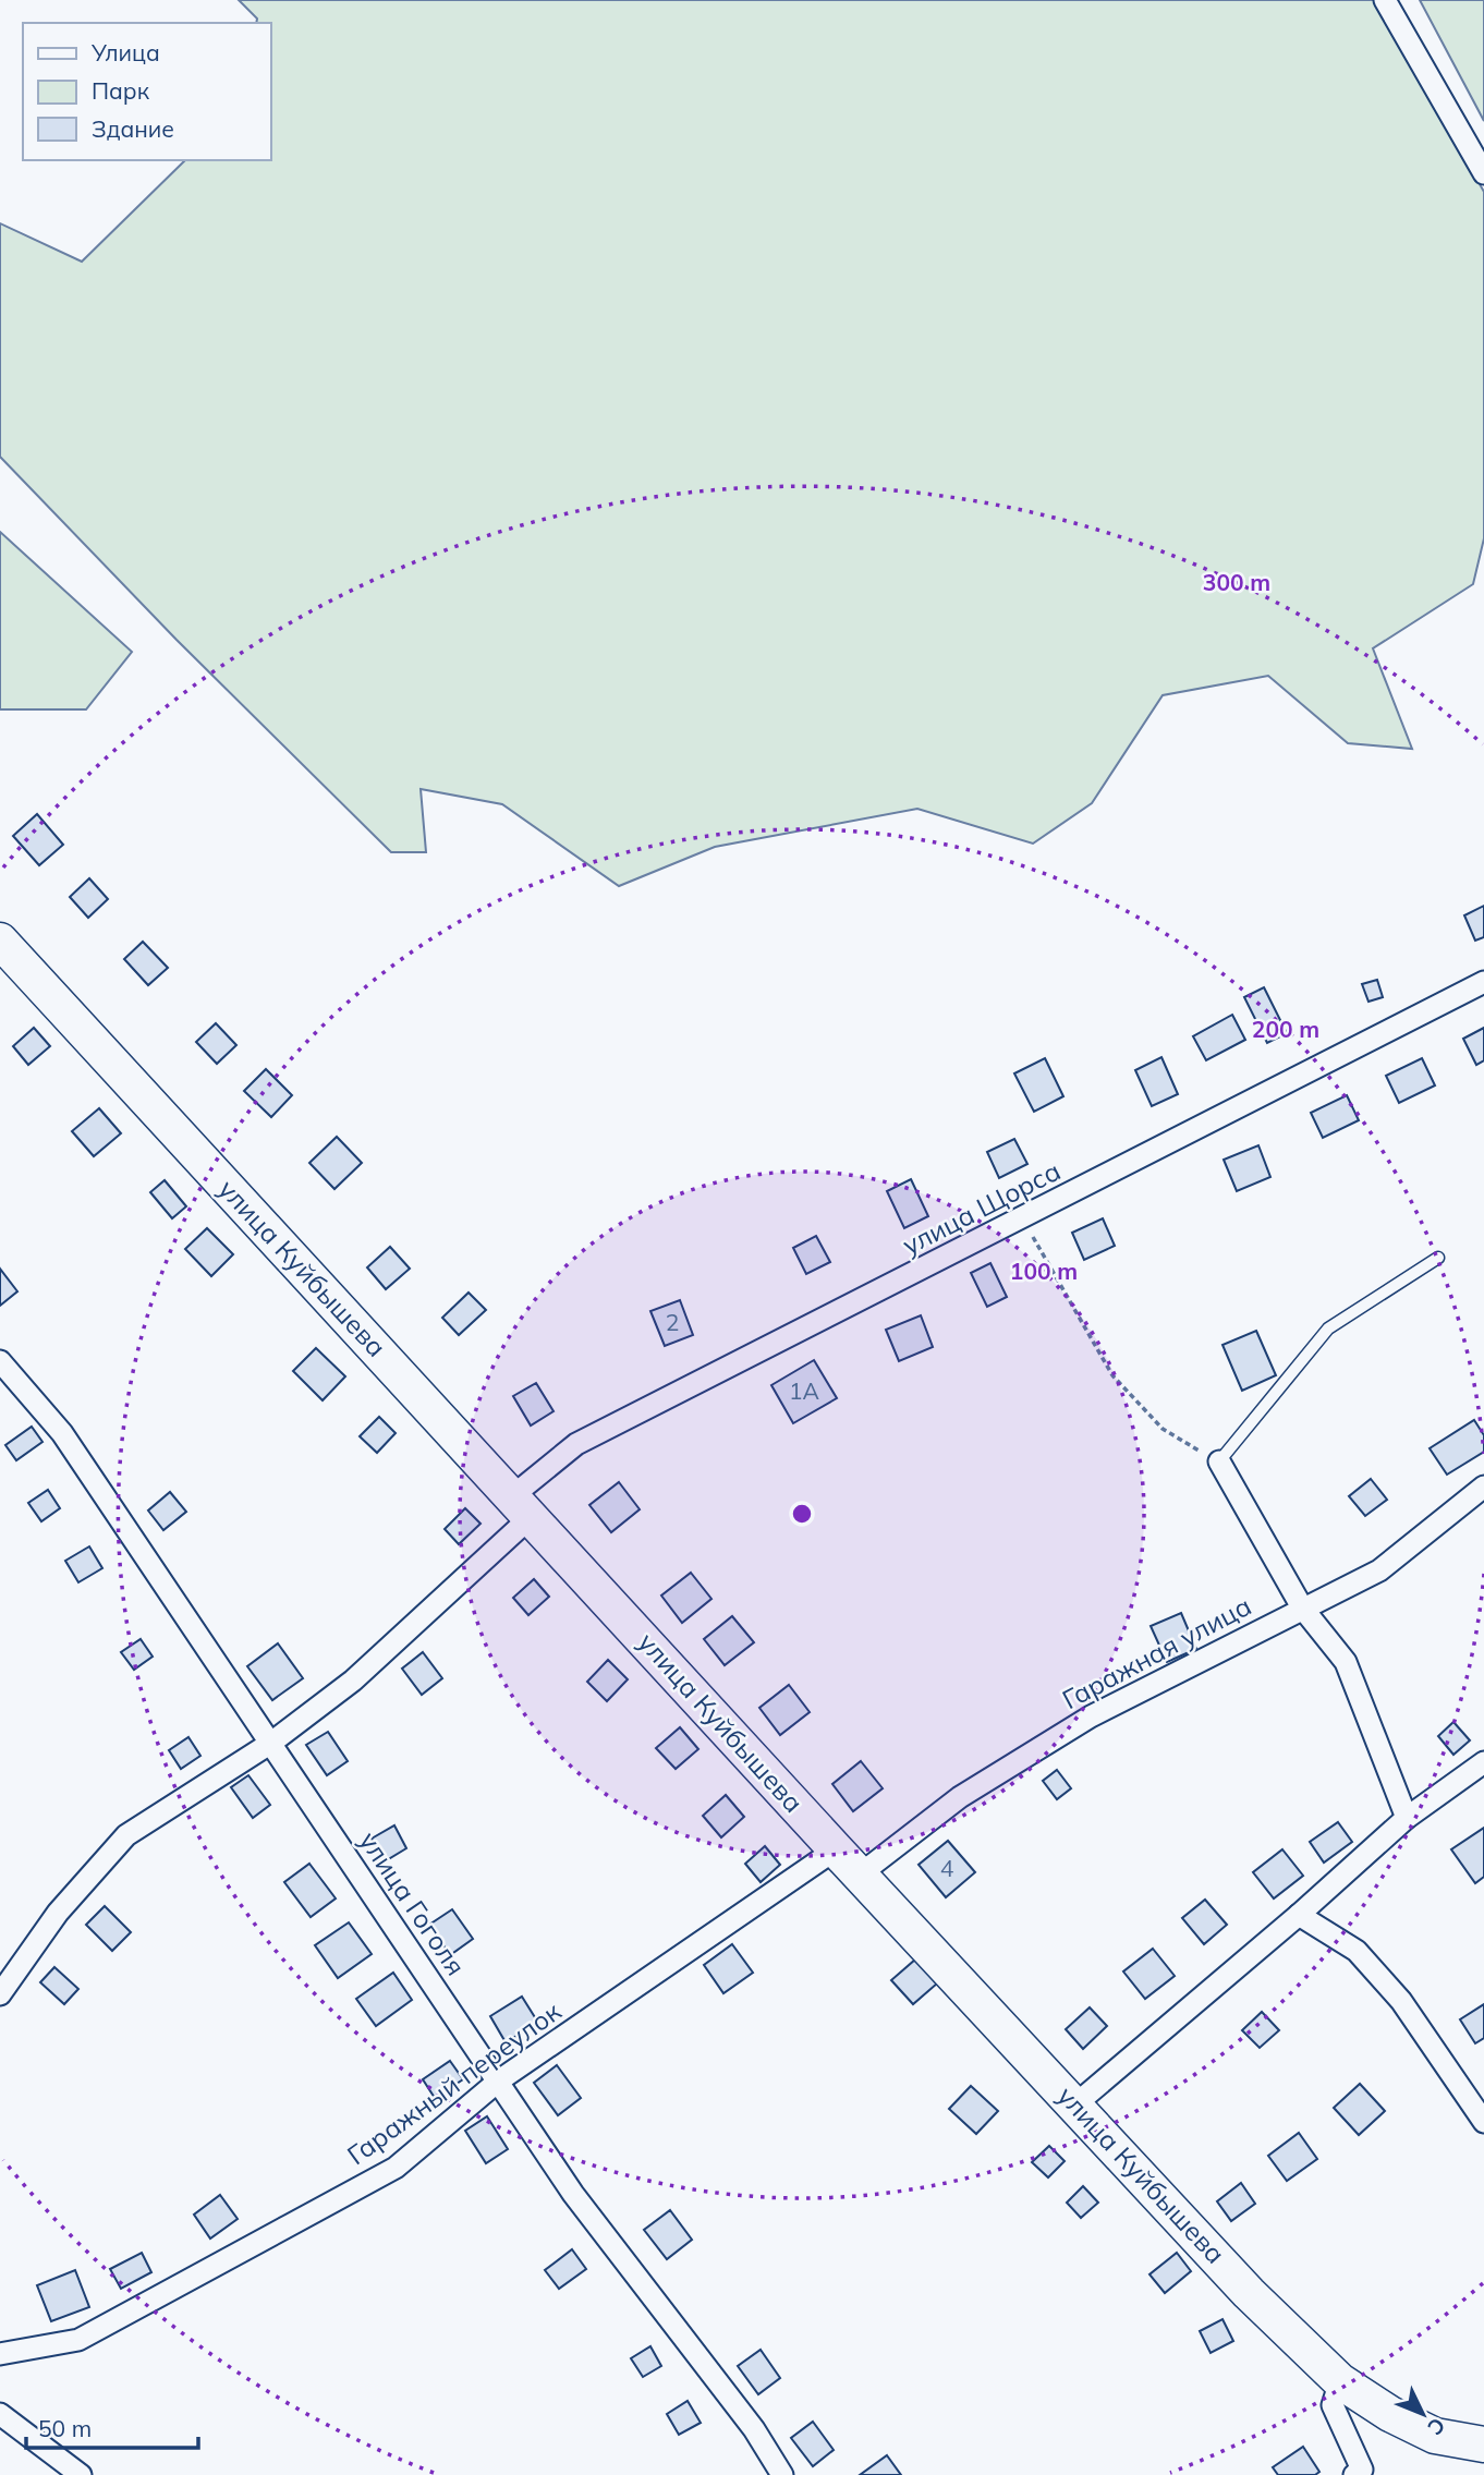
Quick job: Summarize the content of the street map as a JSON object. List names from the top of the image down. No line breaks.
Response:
{"streets":{"highway":["улица Куйбышева"],"street":["улица Щорса","Гаражная улица","улица Гоголя","Гаражный переулок"]},"crossings":[["улица Щорса","улица Куйбышева"],["улица Щорса","улица Гоголя"],["улица Куйбышева","Гаражная улица"],["улица Куйбышева","Гаражный переулок"],["улица Гоголя","Гаражный переулок"]],"house_numbers":["2","1А","4"],"legend":["Улица","Парк","Здание"],"scale_bar":"50 m","north":"bottom right","rings":["300 m","200 m","100 m"]}
